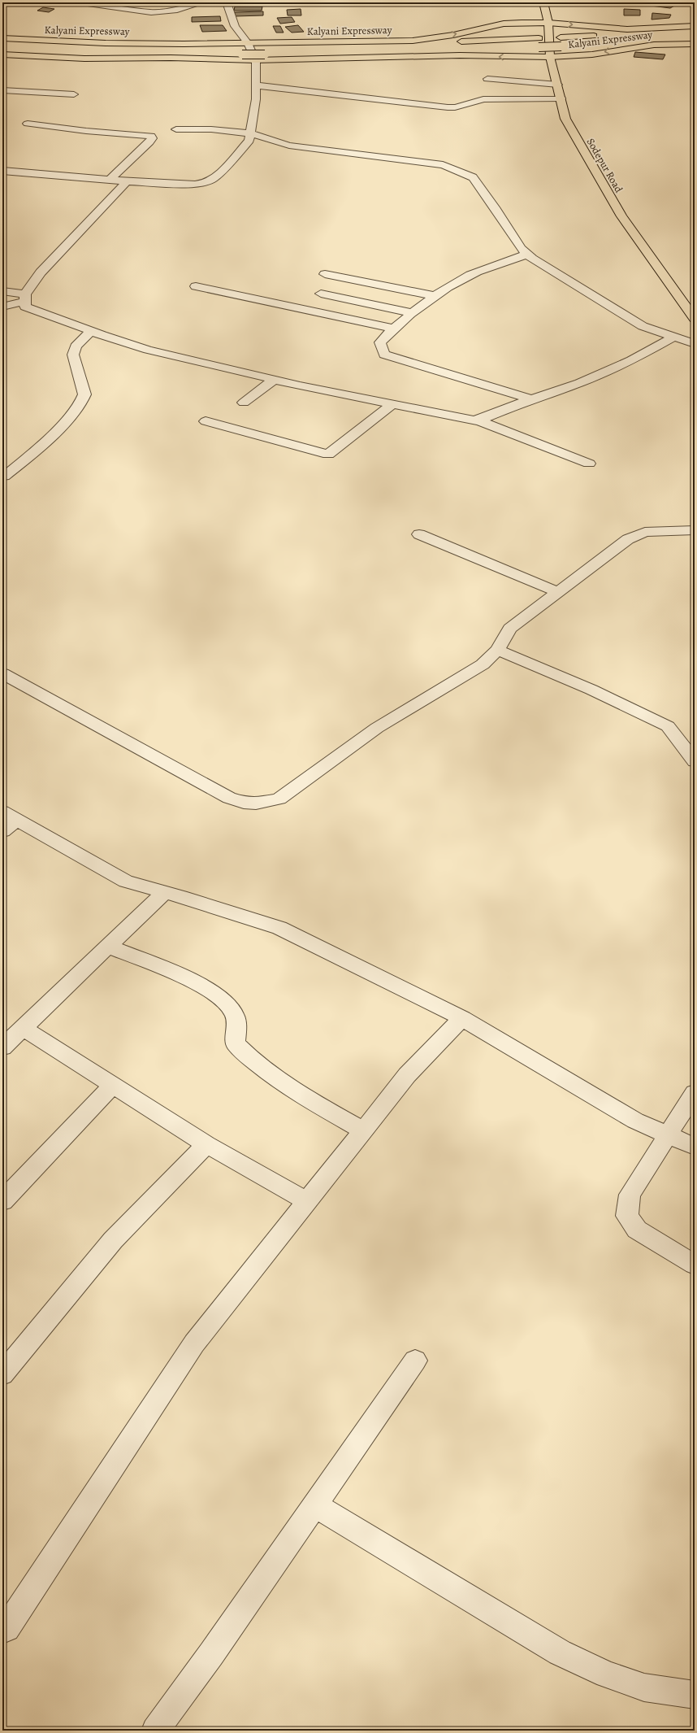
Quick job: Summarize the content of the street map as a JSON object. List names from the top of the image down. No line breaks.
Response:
{"streets":{"main road":["Kalyani Expressway","Sodepur Road"]},"crossings":[["Kalyani Expressway","Sodepur Road"]]}
